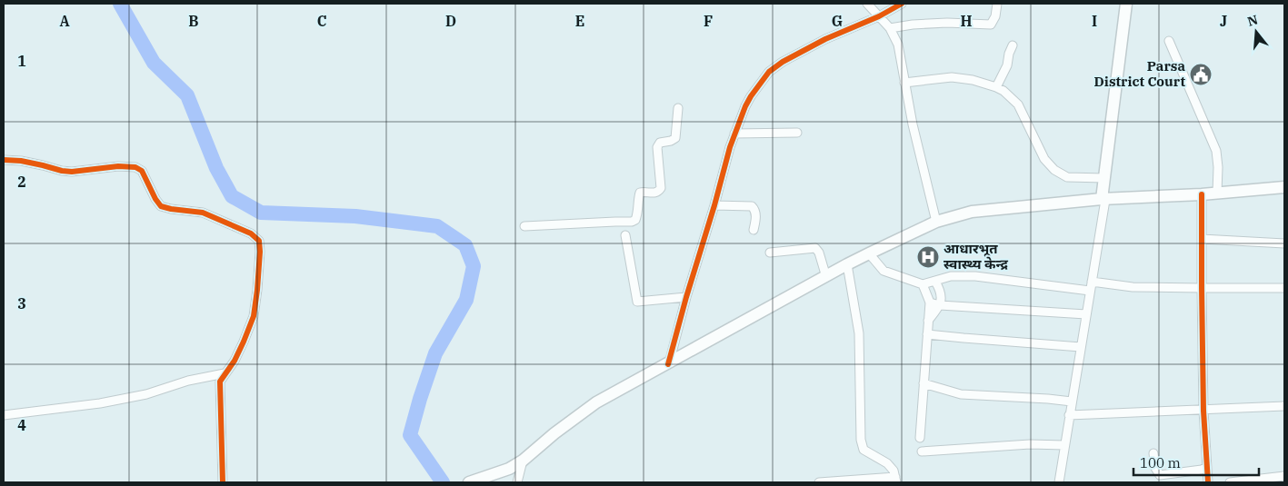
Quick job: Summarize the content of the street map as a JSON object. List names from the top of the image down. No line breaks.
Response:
{"places":{"public building":["Parsa District Court"],"hospital":["आधारभूत स्वास्थ्य केन्द्र"]},"scale_bar":"100 m","north":"top","grid":{"columns":["A","B","C","D","E","F","G","H","I","J"],"rows":["1","2","3","4"]}}
